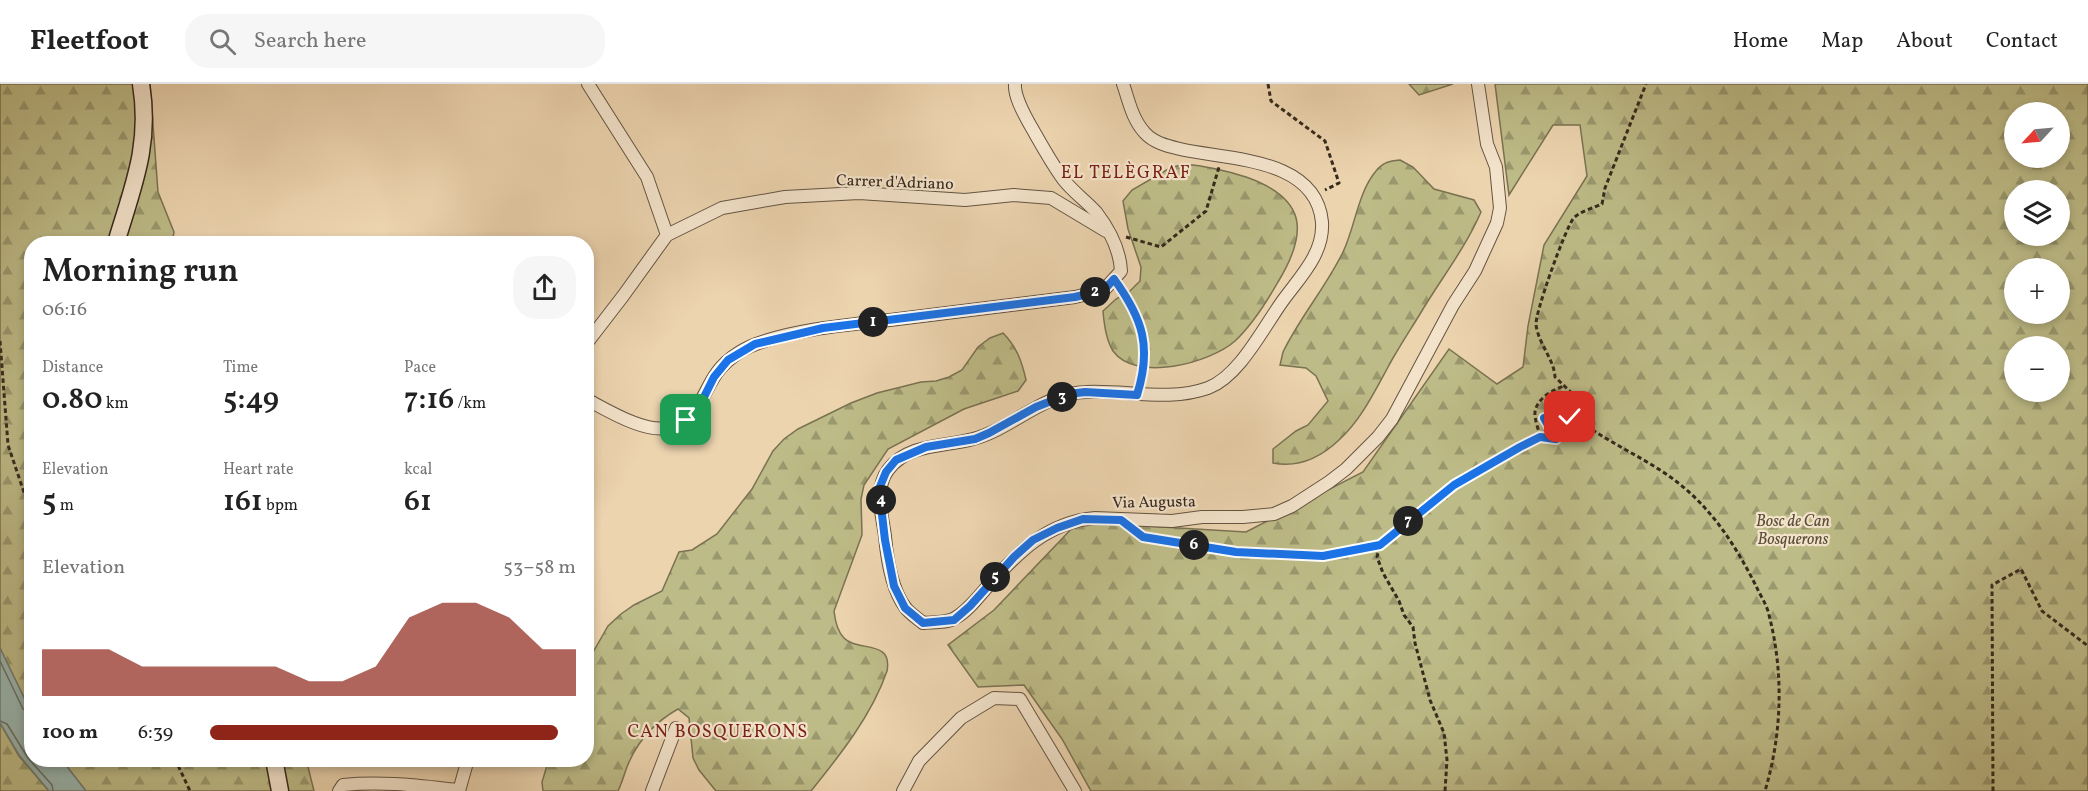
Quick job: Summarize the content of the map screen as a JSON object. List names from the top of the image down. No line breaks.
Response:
{"streets":{"street":["Carrer d'Adriano","Via Augusta"]},"districts":["EL TELÈGRAF","CAN BOSQUERONS"],"parks":["Bosc de Can Bosquerons"],"north":"bottom left","page":{"header":"Fleetfoot","search":"Search here","nav":["Home","Map","About","Contact"],"map_buttons":["+","−"],"heading":["Morning run","06:16"],"pins":["2","1","3","4","7","6","5"],"stats":[["Distance","0.80 km"],["Time","5:49"],["Pace","7:16 /km"],["Elevation","5 m"],["Heart rate","161 bpm"],["kcal","61"]],"chart":["Elevation","53–58 m"],"list":[{"name":"100 m","note":"6:39"}]}}
